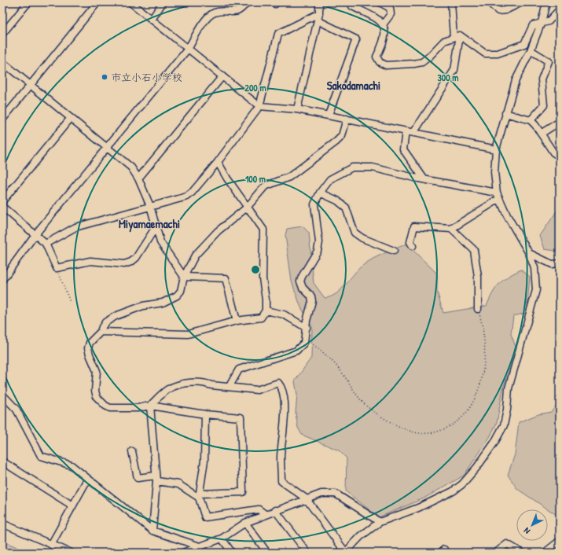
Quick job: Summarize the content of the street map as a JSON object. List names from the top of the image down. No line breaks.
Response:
{"districts":["Sakodamachi","Miyamaemachi"],"places":["市立小石小学校"],"north":"bottom left","rings":["300 m","200 m","100 m"]}
